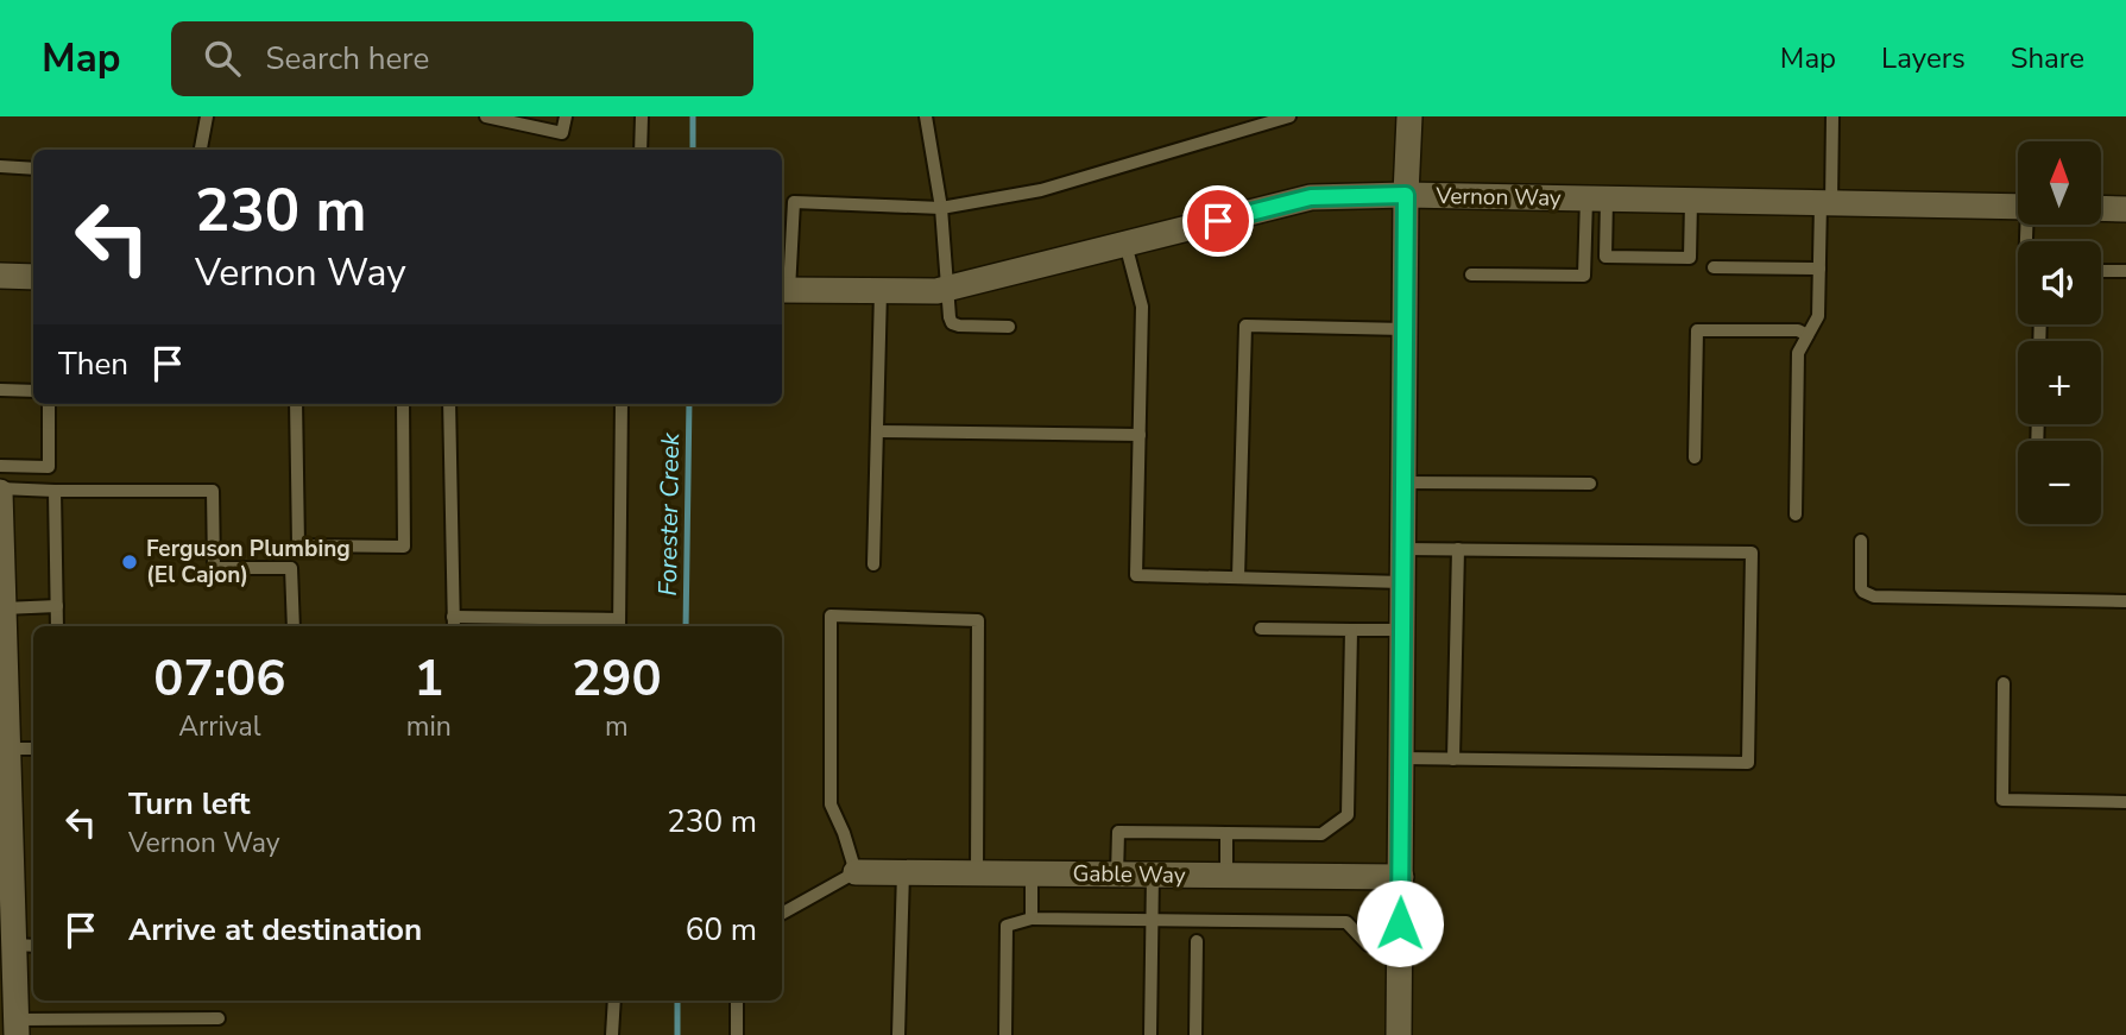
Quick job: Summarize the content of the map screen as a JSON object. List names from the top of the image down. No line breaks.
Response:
{"streets":{"street":["Vernon Way","Gable Way"]},"water":["Forester Creek"],"places":["Ferguson Plumbing (El Cajon)"],"north":"top","page":{"header":"Map","search":"Search here","nav":["Map","Layers","Share"],"map_buttons":["+","−"],"turn":["230 m","Vernon Way"],"then":"Then","eta":["07:06","Arrival","1","min","290","m"],"list":[{"name":"Turn left","note":"Vernon Way","value":"230 m"},{"name":"Arrive at destination","value":"60 m"}]}}
